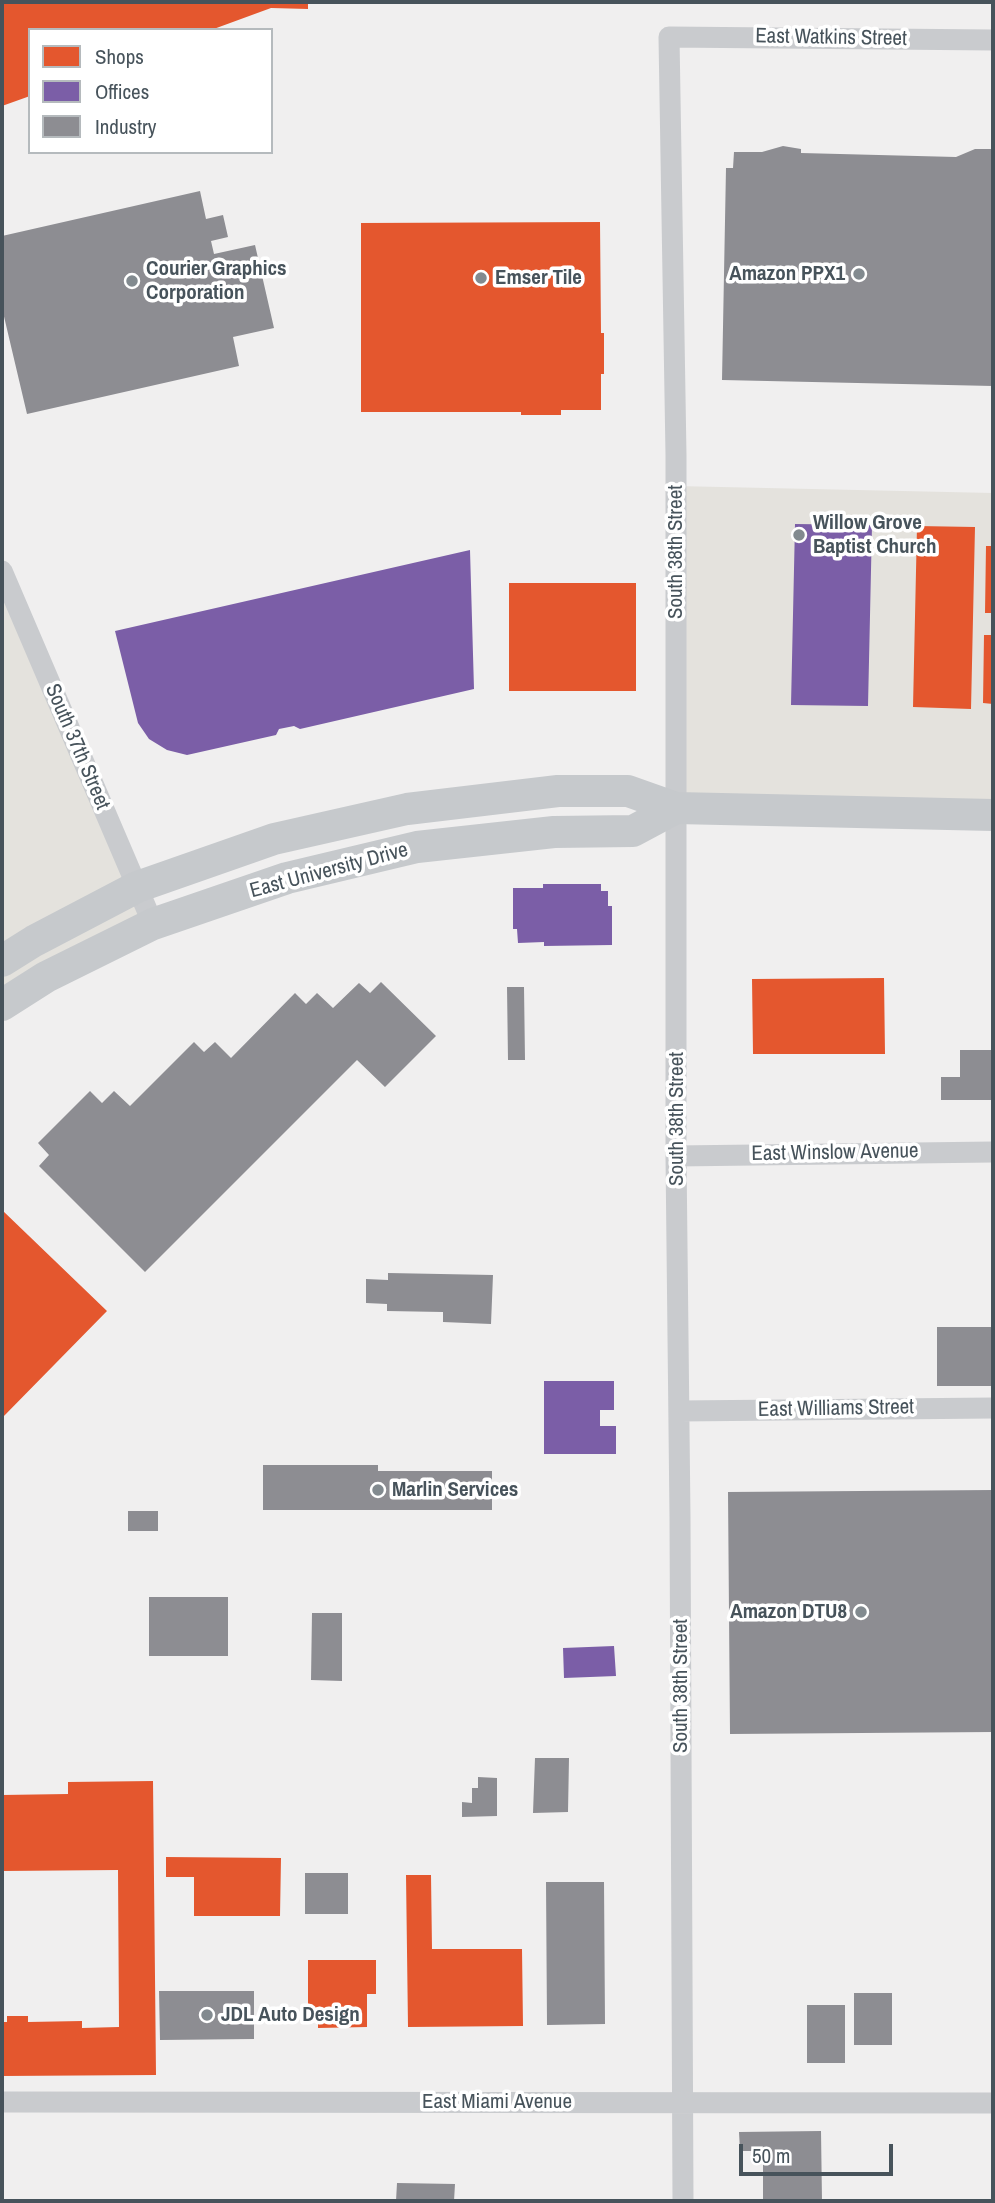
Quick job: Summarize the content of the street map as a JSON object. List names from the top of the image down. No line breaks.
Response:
{"streets":{"main road":["East University Drive"],"street":["East Watkins Street","South 38th Street","South 37th Street","East Winslow Avenue","East Williams Street","East Miami Avenue"]},"crossings":[["East Watkins Street","South 38th Street"],["South 38th Street","East University Drive"],["South 38th Street","East Winslow Avenue"],["South 38th Street","East Williams Street"],["South 38th Street","East Miami Avenue"],["South 37th Street","East University Drive"]],"places":["Amazon PPX1","Emser Tile","Courier Graphics Corporation","Willow Grove Baptist Church","Marlin Services","Amazon DTU8","JDL Auto Design"],"legend":["Shops","Offices","Industry"],"scale_bar":"50 m"}
